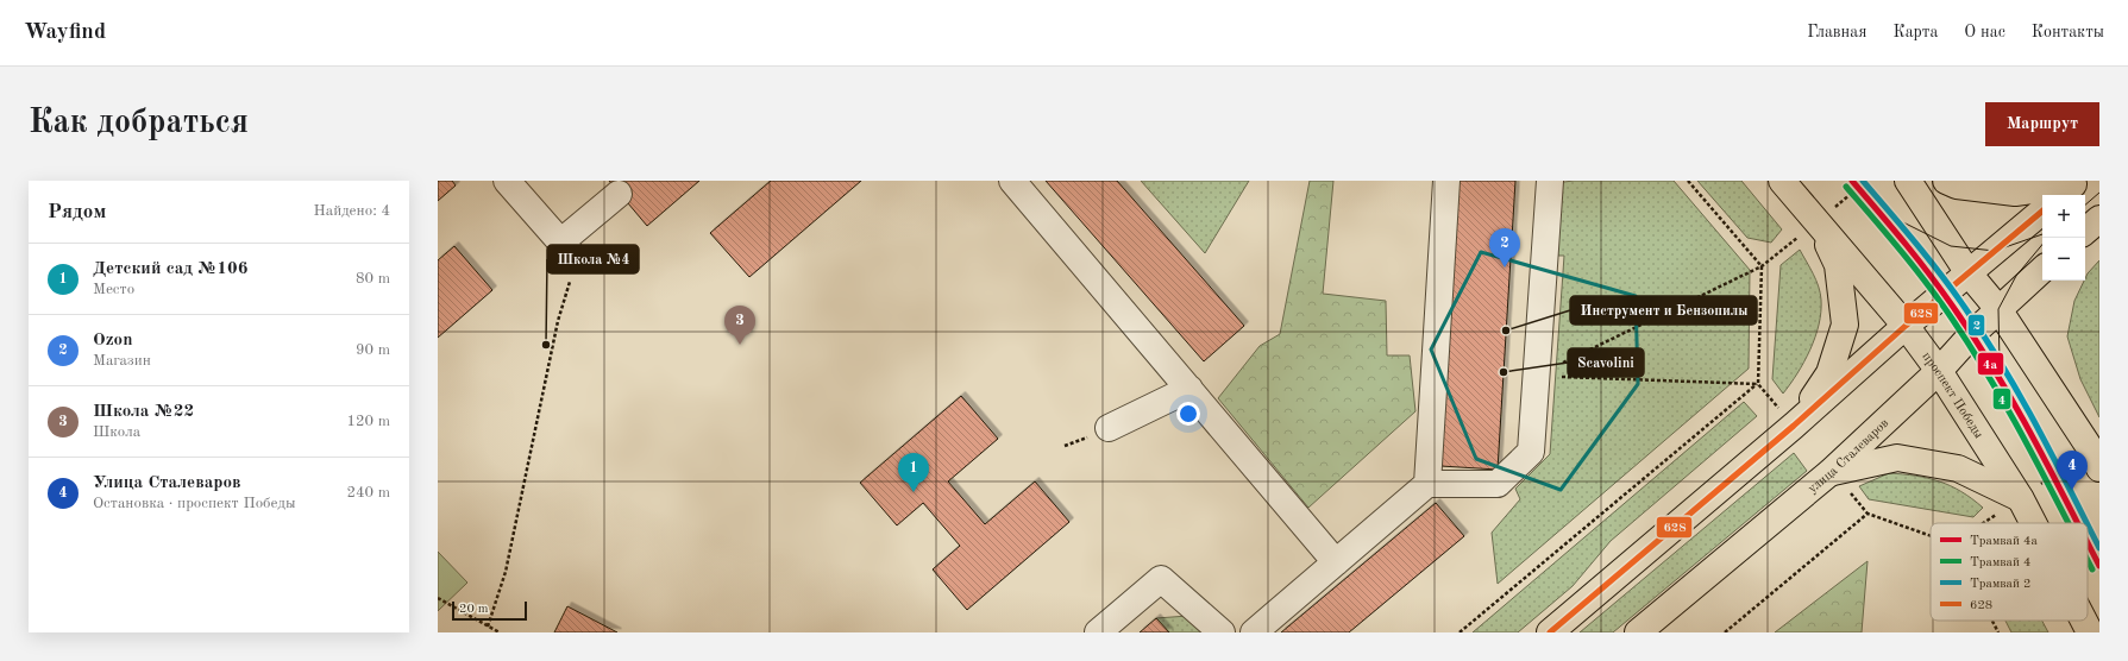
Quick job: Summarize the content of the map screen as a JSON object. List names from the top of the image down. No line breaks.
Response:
{"streets":{"main road":["проспект Победы","улица Сталеваров"]},"crossings":[["проспект Победы","улица Сталеваров"]],"places":["Инструмент и Бензопилы","Школа №4","Scavolini"],"lines":["tram line 4а","tram line 2","tram line 4","transit line 628"],"legend":["Трамвай 4а","Трамвай 4","Трамвай 2","628"],"scale_bar":"20 m","page":{"header":"Wayfind","nav":["Главная","Карта","О нас","Контакты"],"buttons":"Маршрут","title":"Как добраться","heading":["Рядом","Найдено: 4"],"map_buttons":["+","−"],"pins":["2","3","4","1"],"list":[{"mark":"1","name":"Детский сад №106","note":"Место","value":"80 m"},{"mark":"2","name":"Ozon","note":"Магазин","value":"90 m"},{"mark":"3","name":"Школа №22","note":"Школа","value":"120 m"},{"mark":"4","name":"Улица Сталеваров","note":"Остановка · проспект Победы","value":"240 m"}],"scale":"20 m"}}
